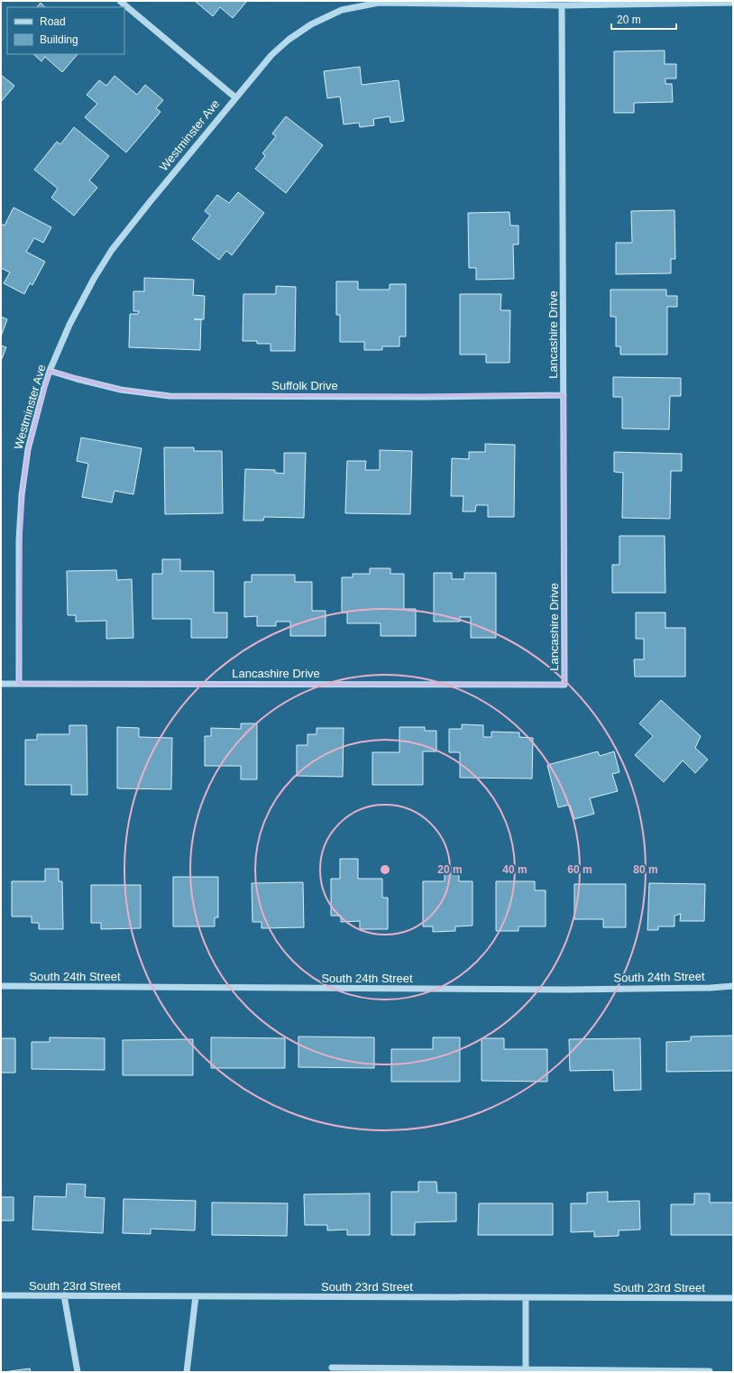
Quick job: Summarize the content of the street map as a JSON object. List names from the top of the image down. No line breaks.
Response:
{"streets":{"street":["Westminster Ave","Lancashire Drive","Suffolk Drive","South 24th Street","South 23rd Street"]},"crossings":[["Westminster Ave","Lancashire Drive"],["Westminster Ave","Suffolk Drive"],["Lancashire Drive","Suffolk Drive"]],"legend":["Road","Building"],"scale_bar":"20 m","rings":["20 m","40 m","60 m","80 m"]}
